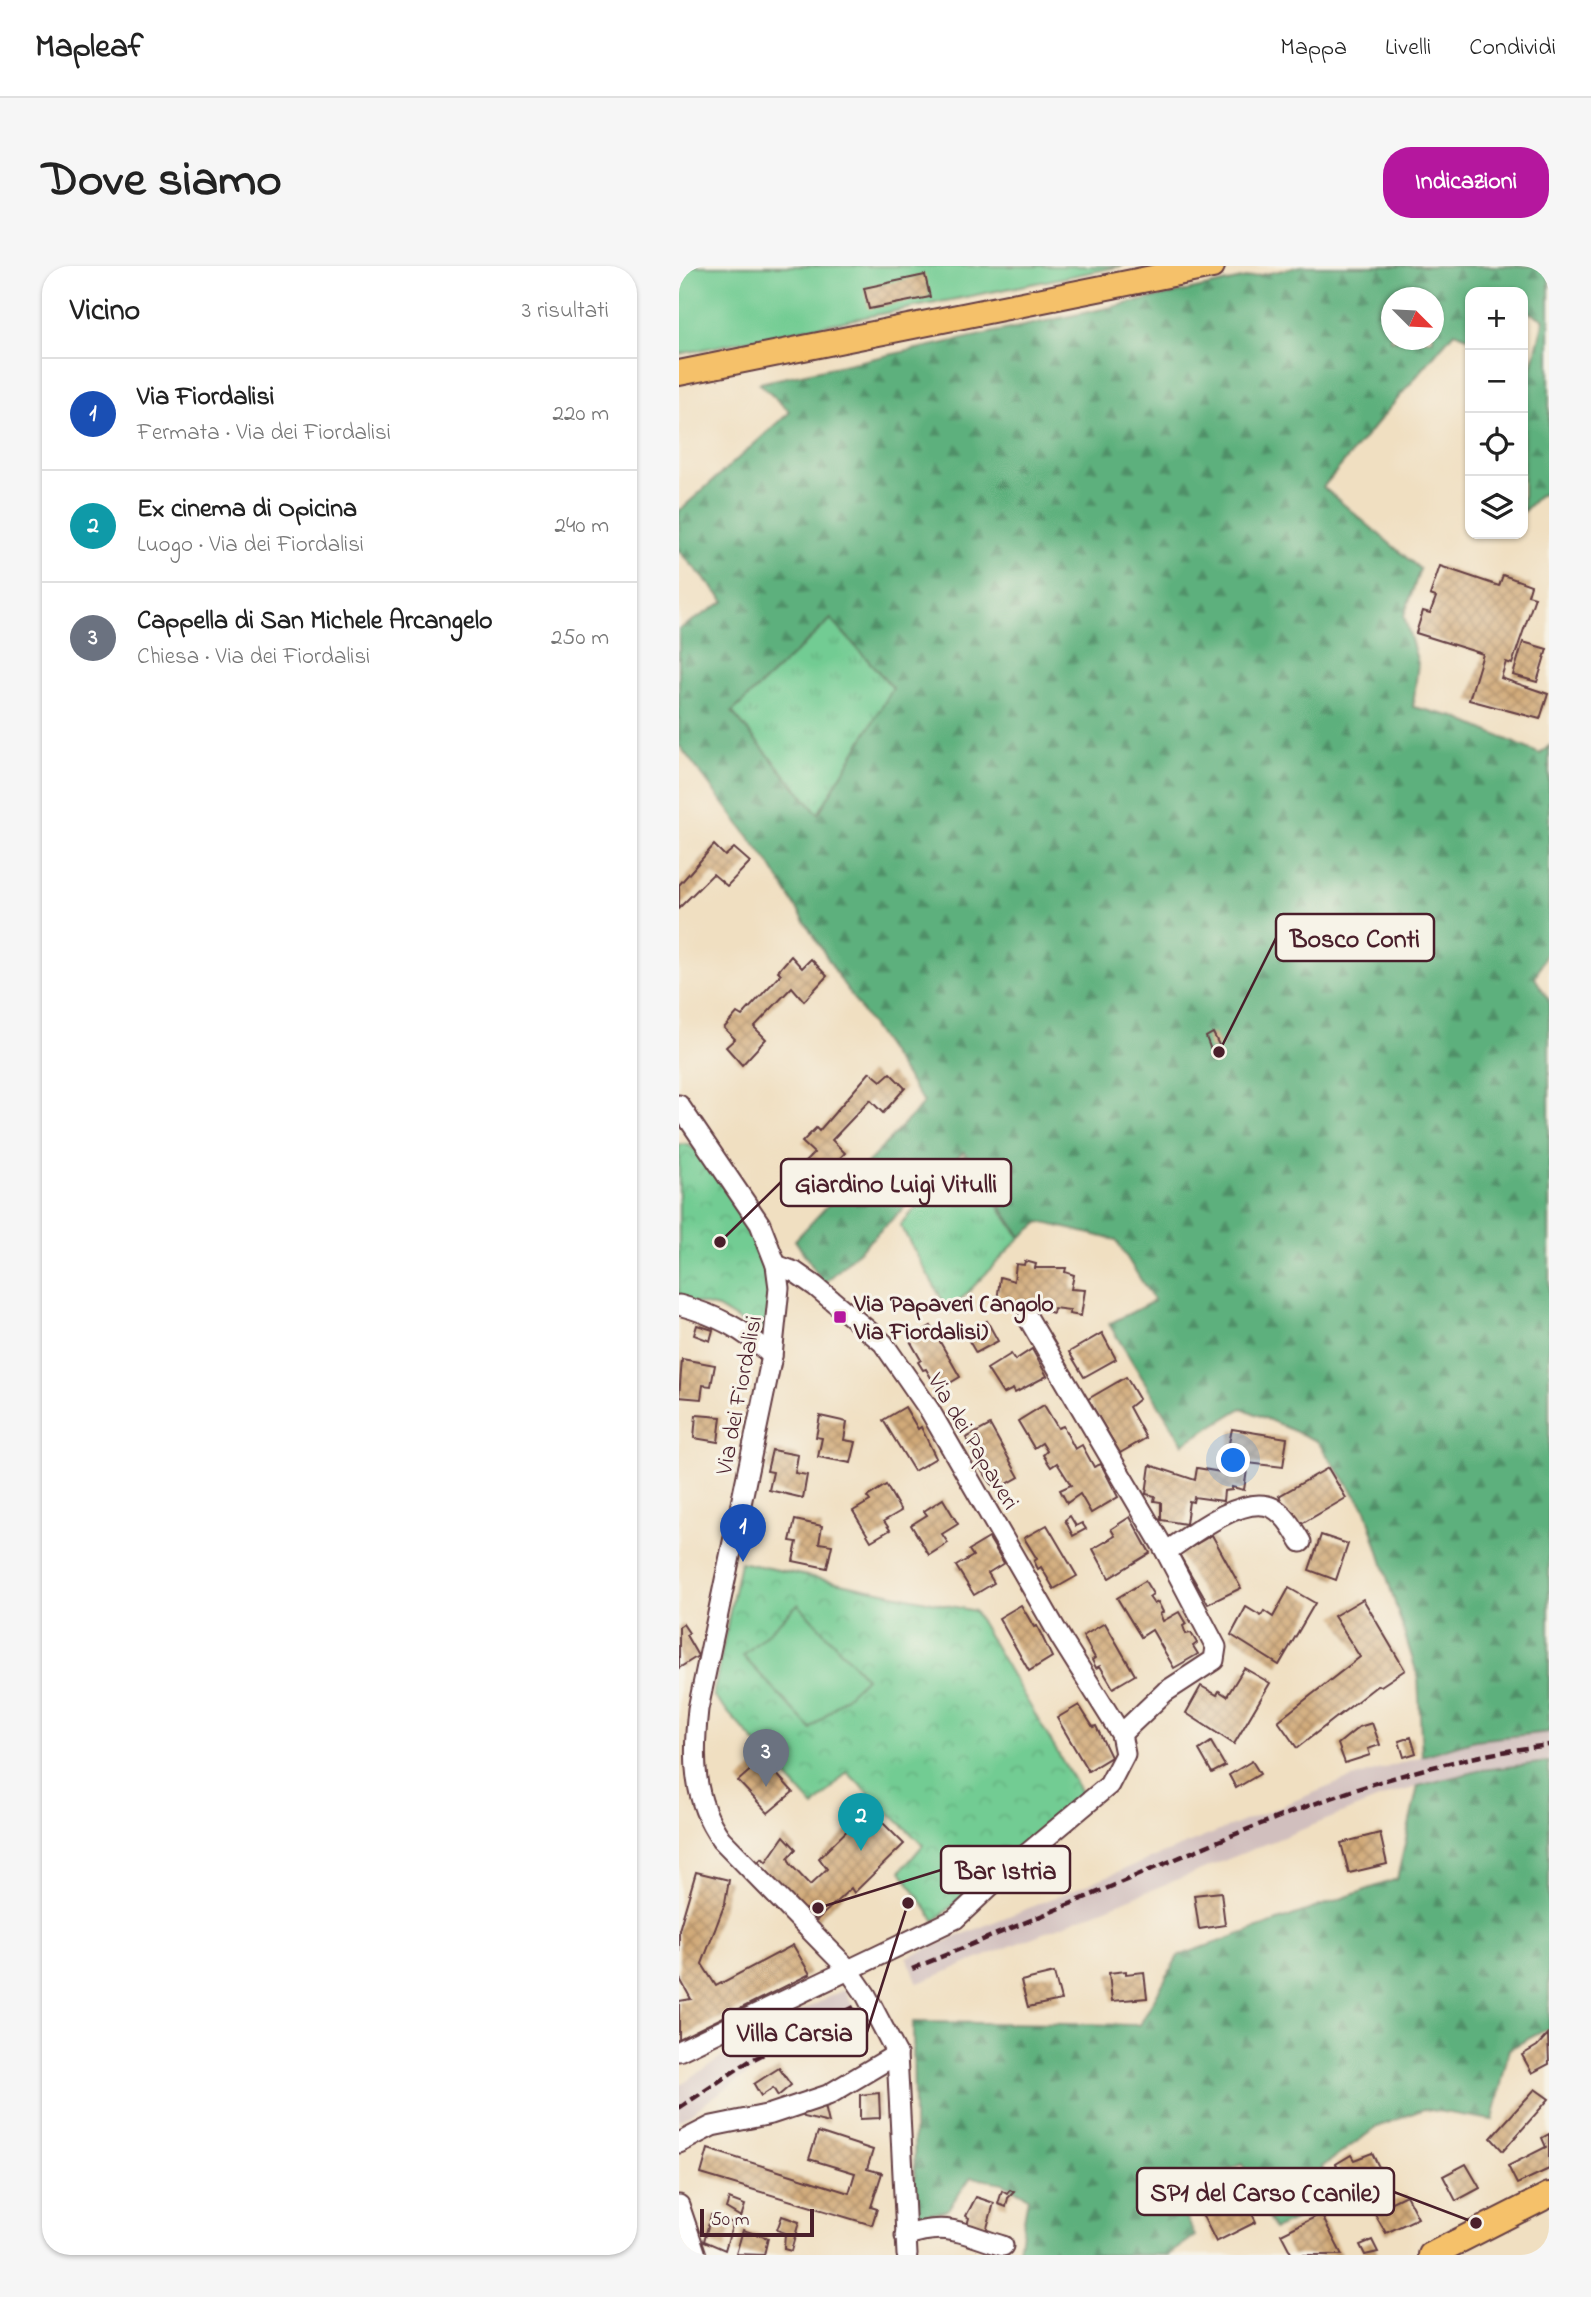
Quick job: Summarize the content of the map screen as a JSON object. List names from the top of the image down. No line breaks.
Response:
{"streets":{"street":["Via dei Fiordalisi","Via dei Papaveri"]},"crossings":[["Via dei Fiordalisi","Via dei Papaveri"]],"places":{"other":["Bosco Conti","Giardino Luigi Vitulli","Villa Carsia","Bar Istria","SP1 del Carso (canile)"],"transit":["Via Papaveri (angolo Via Fiordalisi)"]},"scale_bar":"50 m","north":"bottom right","page":{"header":"Mapleaf","nav":["Mappa","Livelli","Condividi"],"title":"Dove siamo","buttons":"Indicazioni","heading":["Vicino","3 risultati"],"map_buttons":["+","−"],"list":[{"mark":"1","name":"Via Fiordalisi","note":"Fermata · Via dei Fiordalisi","value":"220 m"},{"mark":"2","name":"Ex cinema di Opicina","note":"Luogo · Via dei Fiordalisi","value":"240 m"},{"mark":"3","name":"Cappella di San Michele Arcangelo","note":"Chiesa · Via dei Fiordalisi","value":"250 m"}],"pins":["1","3","2"],"scale":"50 m"}}
